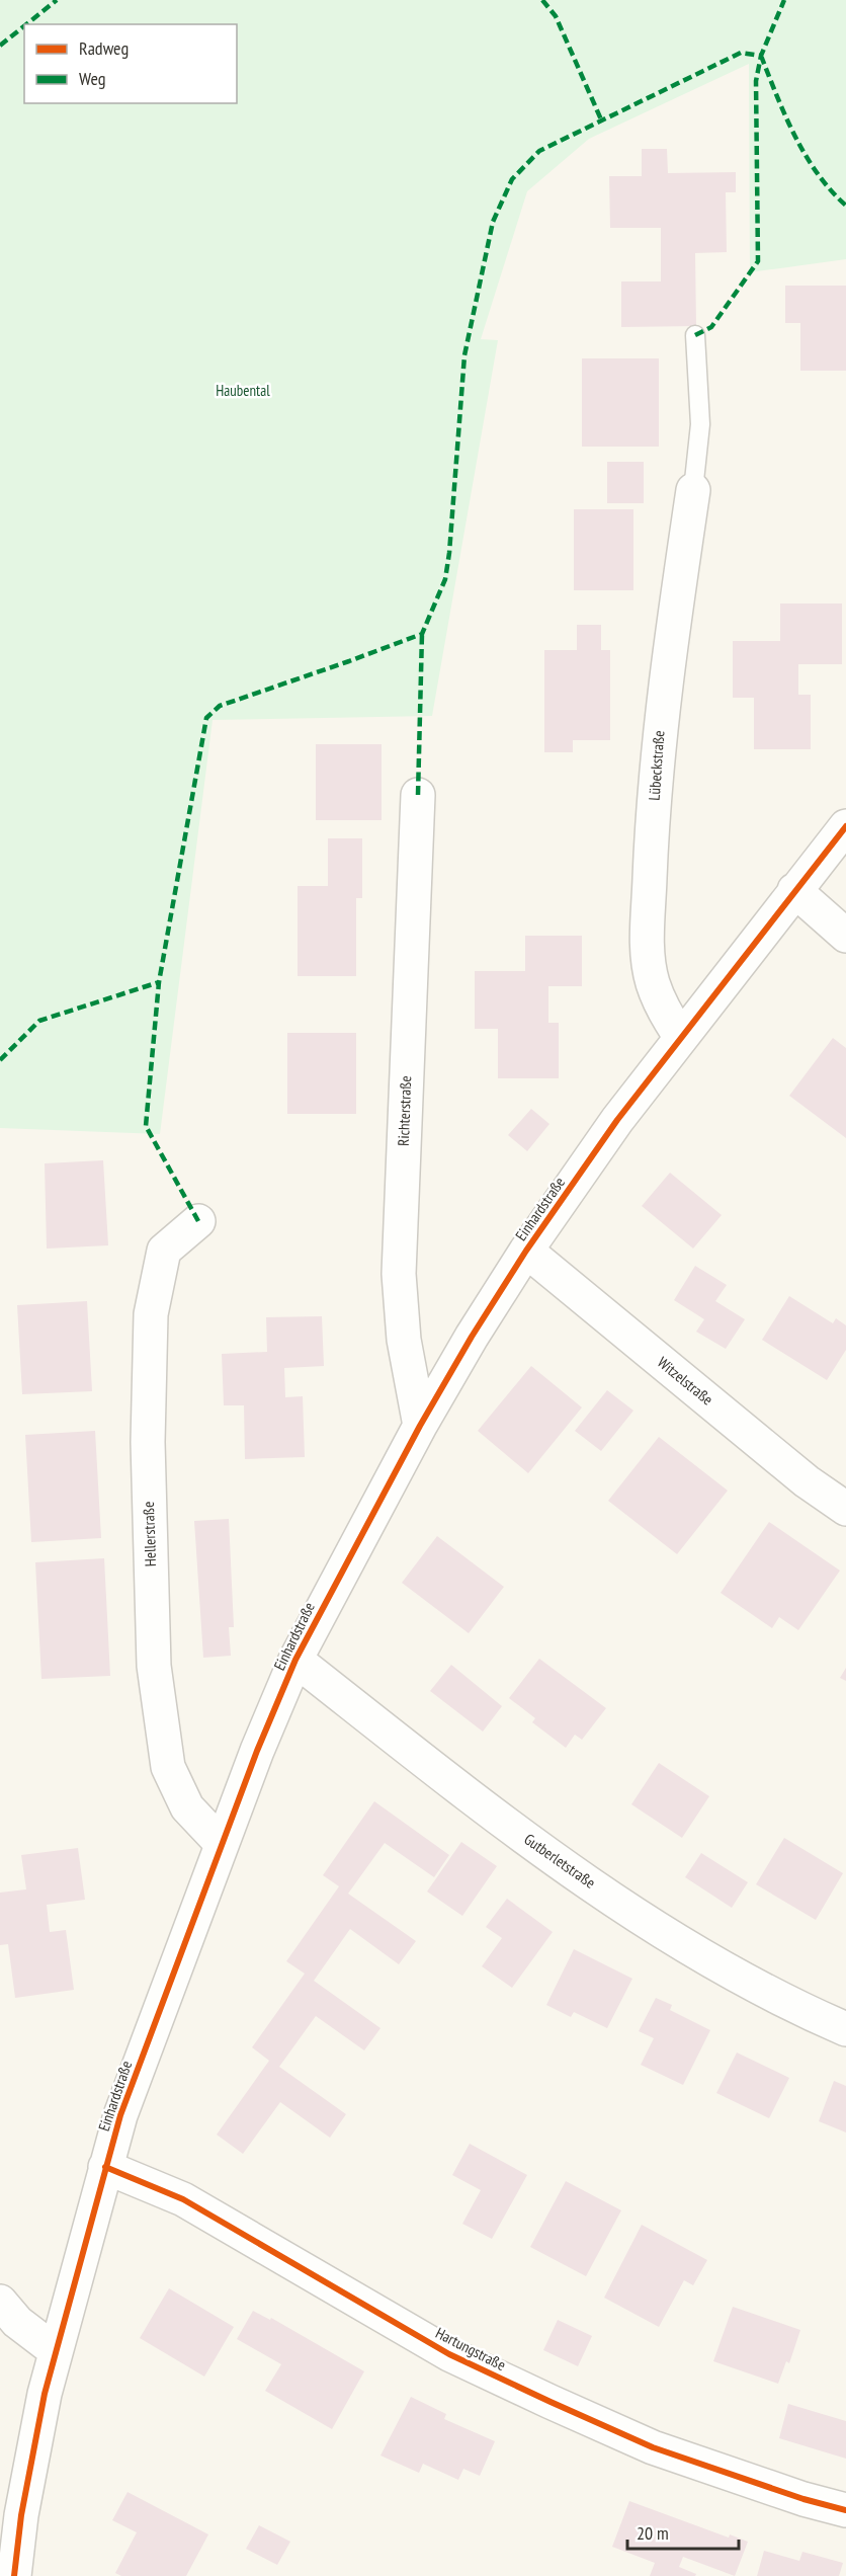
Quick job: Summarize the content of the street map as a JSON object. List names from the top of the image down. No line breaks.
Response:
{"streets":{"street":["Lübeckstraße","Richterstraße","Einhardstraße","Witzelstraße","Hellerstraße","Gutberletstraße","Hartungstraße"]},"crossings":[["Lübeckstraße","Einhardstraße"],["Richterstraße","Einhardstraße"],["Einhardstraße","Witzelstraße"],["Einhardstraße","Hellerstraße"],["Einhardstraße","Gutberletstraße"],["Einhardstraße","Hartungstraße"]],"parks":["Haubental"],"legend":["Radweg","Weg"],"scale_bar":"20 m"}
